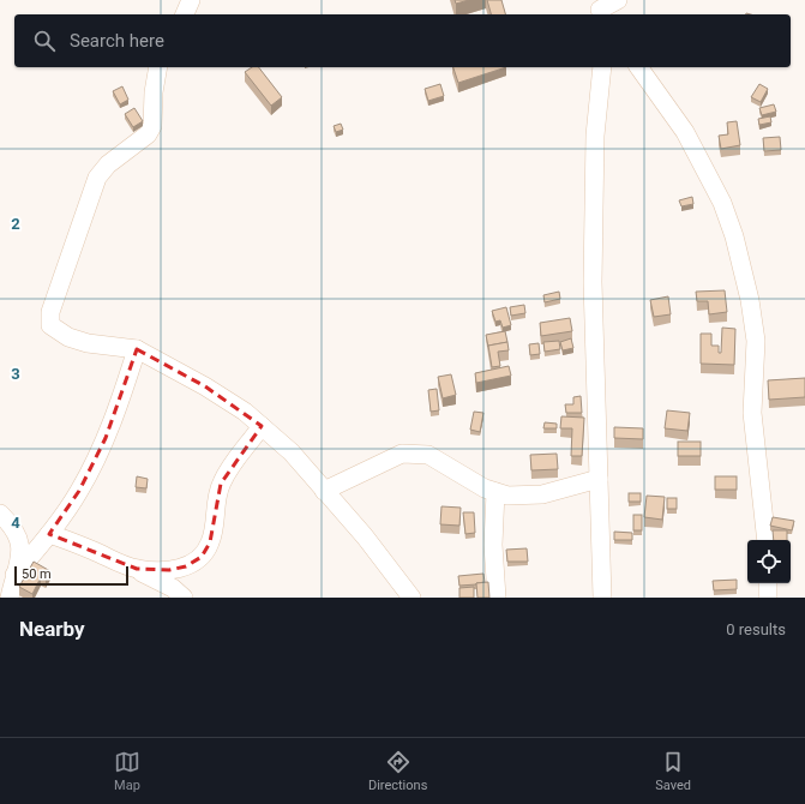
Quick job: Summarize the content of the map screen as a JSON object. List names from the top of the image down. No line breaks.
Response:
{"scale_bar":"50 m","page":{"search":"Search here","scale":"50 m","heading":["Nearby","0 results"],"nav":["Map","Directions","Saved"]},"grid":{"rows":["2","3","4"]}}
